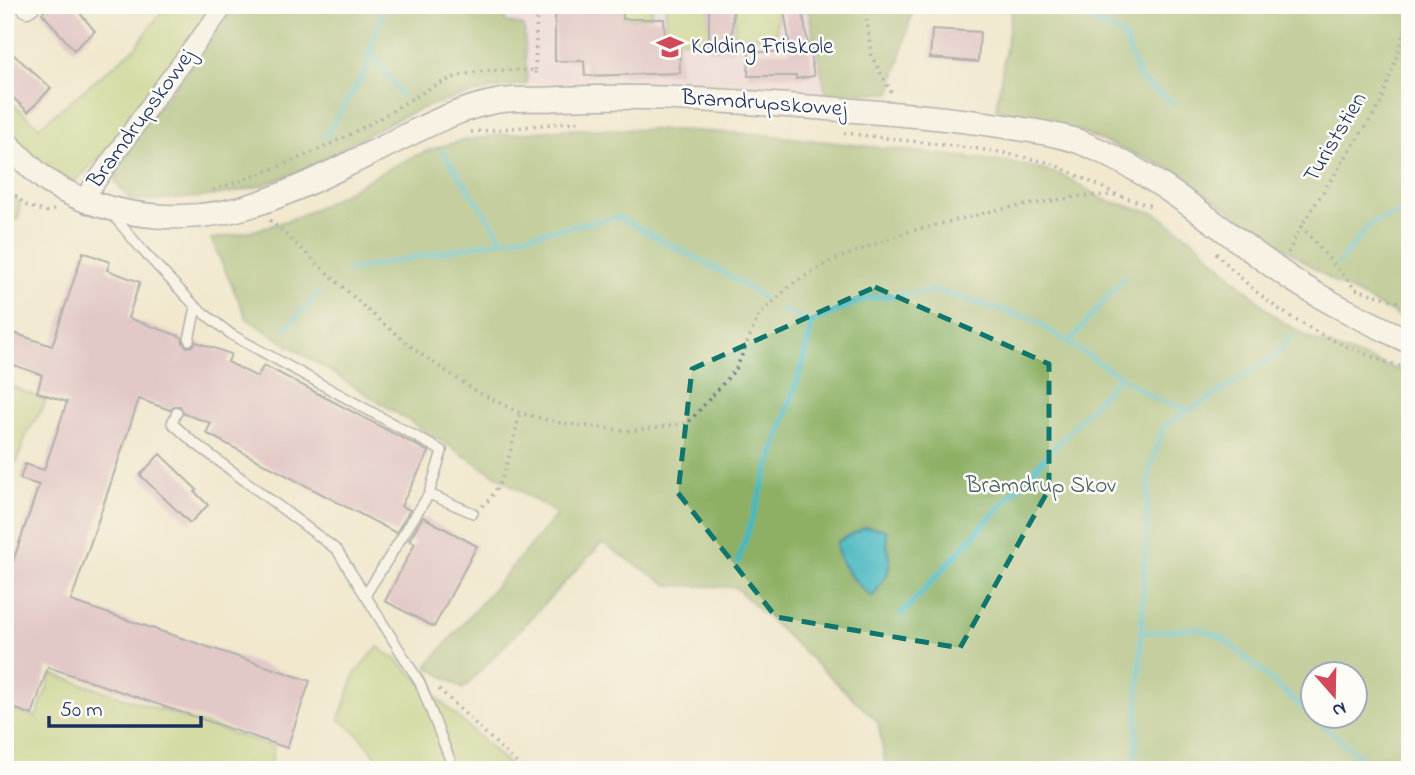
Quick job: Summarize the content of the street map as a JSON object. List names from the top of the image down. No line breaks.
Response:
{"streets":{"street":["Bramdrupskovvej"],"path":["Turiststien"]},"crossings":[["Bramdrupskovvej","Turiststien"]],"parks":["Bramdrup Skov"],"places":{"school or university":["Kolding Friskole"]},"scale_bar":"50 m","north":"bottom"}
